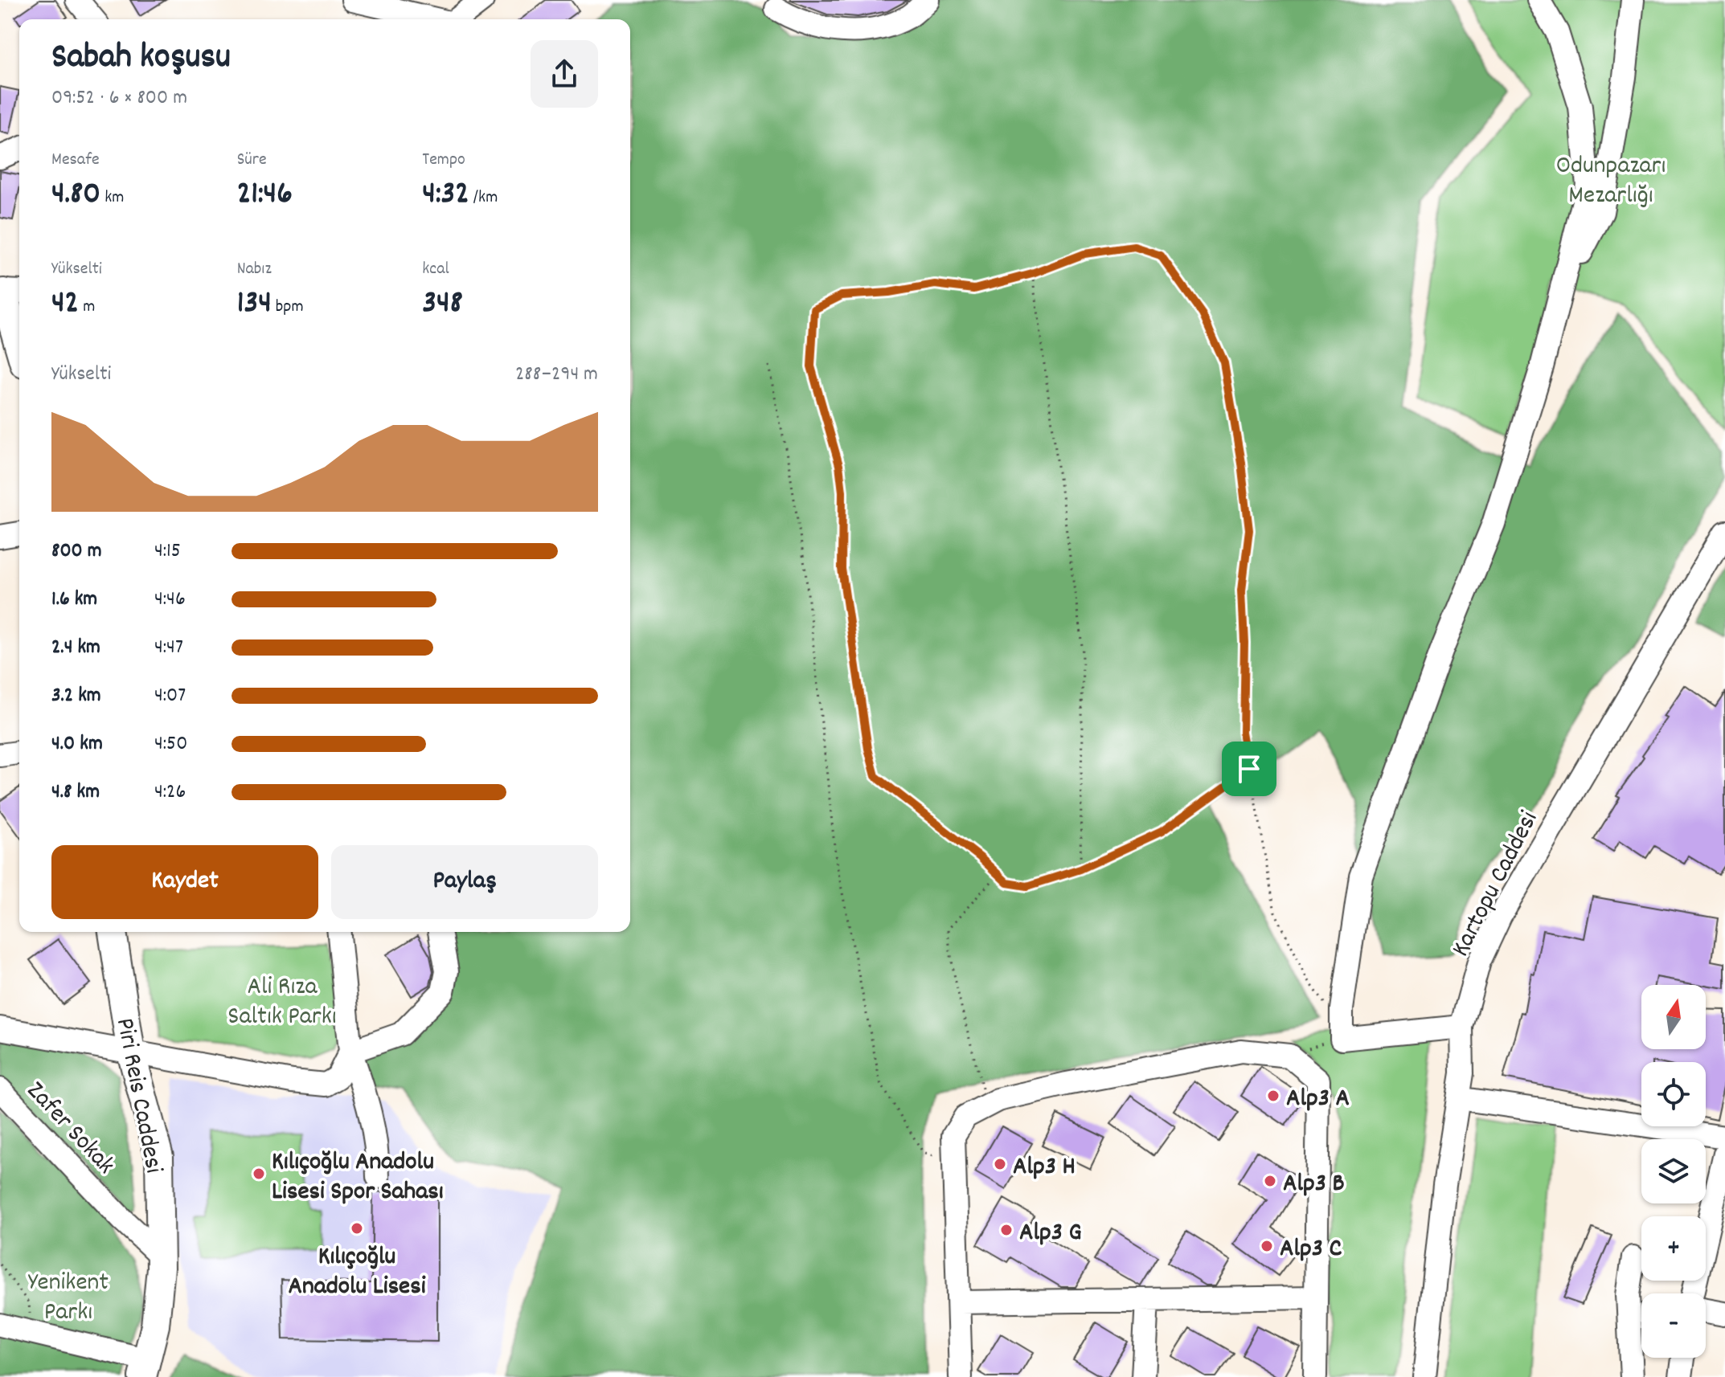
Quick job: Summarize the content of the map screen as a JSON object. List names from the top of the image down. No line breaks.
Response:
{"streets":{"main road":["Piri Reis Caddesi"],"street":["Kartopu Caddesi","Zafer Sokak"]},"crossings":[["Piri Reis Caddesi","Zafer Sokak"]],"parks":["Odunpazarı Mezarlığı","Ali Rıza Saltık Parkı","Yenikent Parkı"],"places":["Alp3 A","Alp3 H","Kılıçoğlu Anadolu Lisesi Spor Sahası","Alp3 B","Kılıçoğlu Anadolu Lisesi","Alp3 G","Alp3 C"],"north":"top","page":{"heading":["Sabah koşusu","09:52 · 6 × 800 m"],"stats":[["Mesafe","4.80 km"],["Süre","21:46"],["Tempo","4:32 /km"],["Yükselti","42 m"],["Nabız","134 bpm"],["kcal","348"]],"chart":["Yükselti","288–294 m"],"list":[{"name":"800 m","note":"4:15"},{"name":"1.6 km","note":"4:46"},{"name":"2.4 km","note":"4:47"},{"name":"3.2 km","note":"4:07"},{"name":"4.0 km","note":"4:50"},{"name":"4.8 km","note":"4:26"}],"buttons":["Kaydet","Paylaş"],"map_buttons":["+","−"]}}
